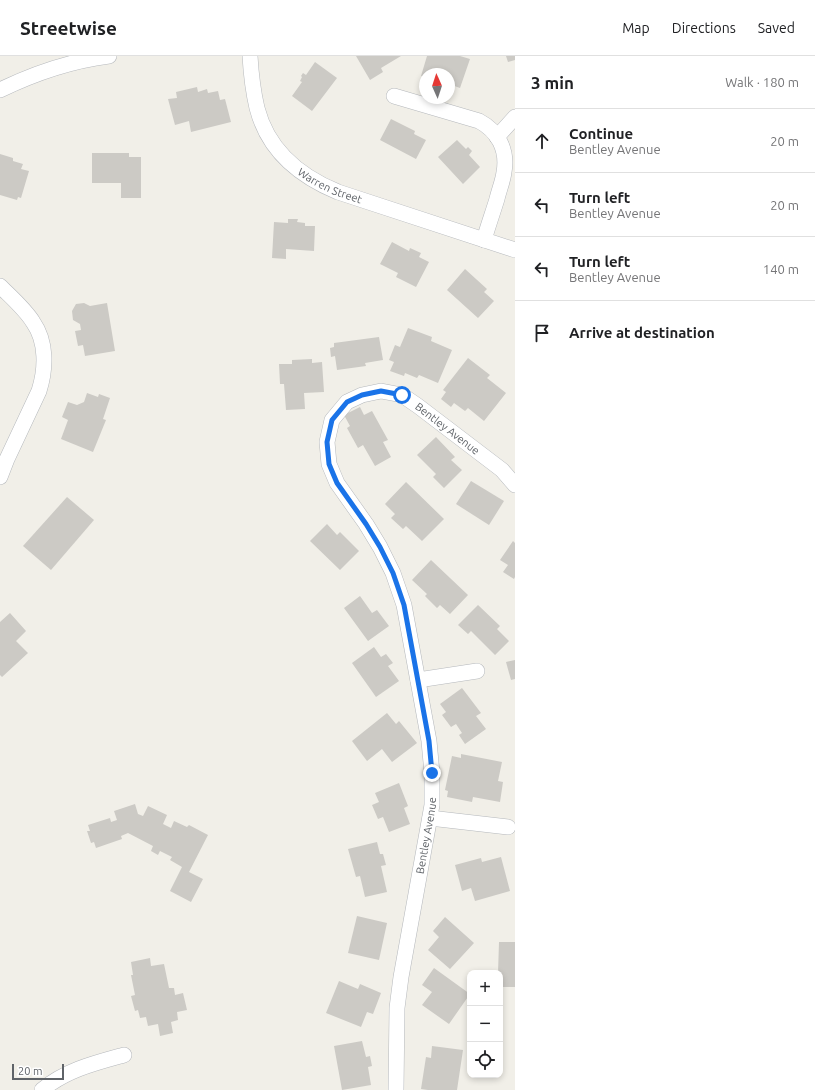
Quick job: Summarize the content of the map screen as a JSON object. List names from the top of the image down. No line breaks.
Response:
{"streets":{"street":["Warren Street","Bentley Avenue"]},"scale_bar":"20 m","north":"top","page":{"header":"Streetwise","nav":["Map","Directions","Saved"],"heading":["3 min","Walk · 180 m"],"list":[["Continue","Bentley Avenue","20 m"],["Turn left","Bentley Avenue","20 m"],["Turn left","Bentley Avenue","140 m"],"Arrive at destination"],"map_buttons":["+","−"],"scale":"20 m"}}
